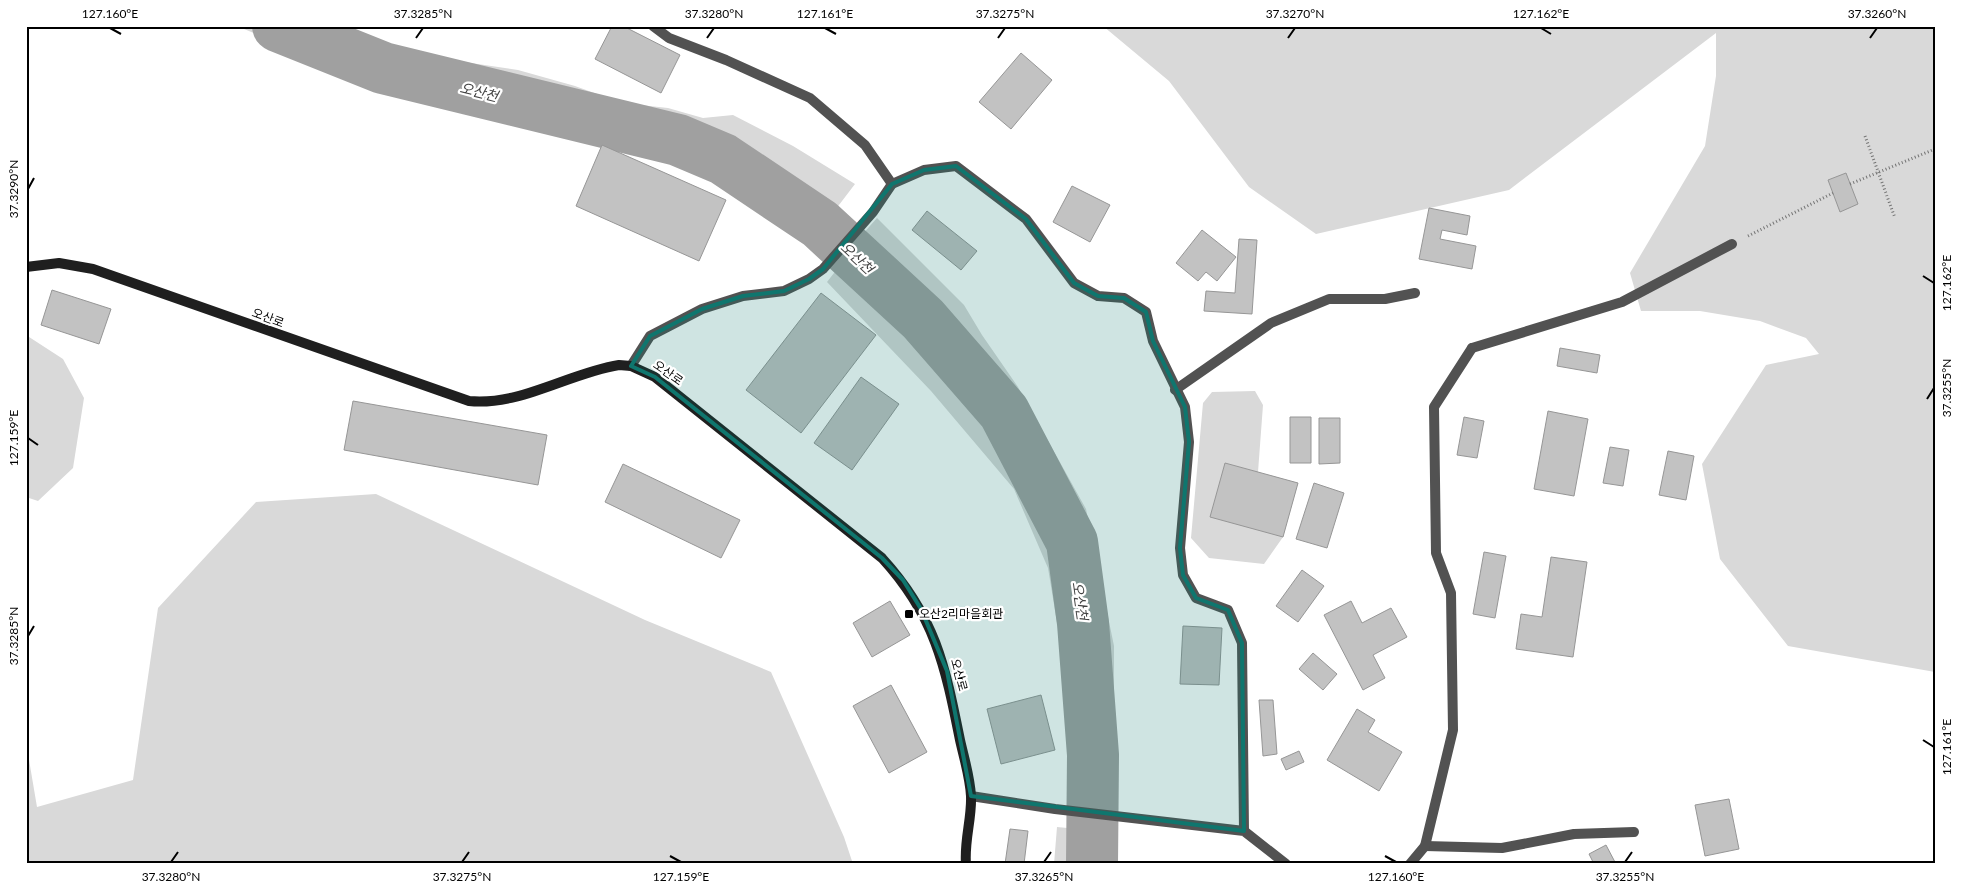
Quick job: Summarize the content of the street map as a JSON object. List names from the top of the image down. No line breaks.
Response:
{"streets":{"street":["오산로"]},"water":["오산천"],"places":{"transit":["오산2리마을회관"]},"coordinates":["127.160°E","37.3285°N","37.3280°N","127.161°E","37.3275°N","37.3270°N","127.162°E","37.3260°N","37.3290°N","37.3255°N","127.159°E","37.3265°N"]}
